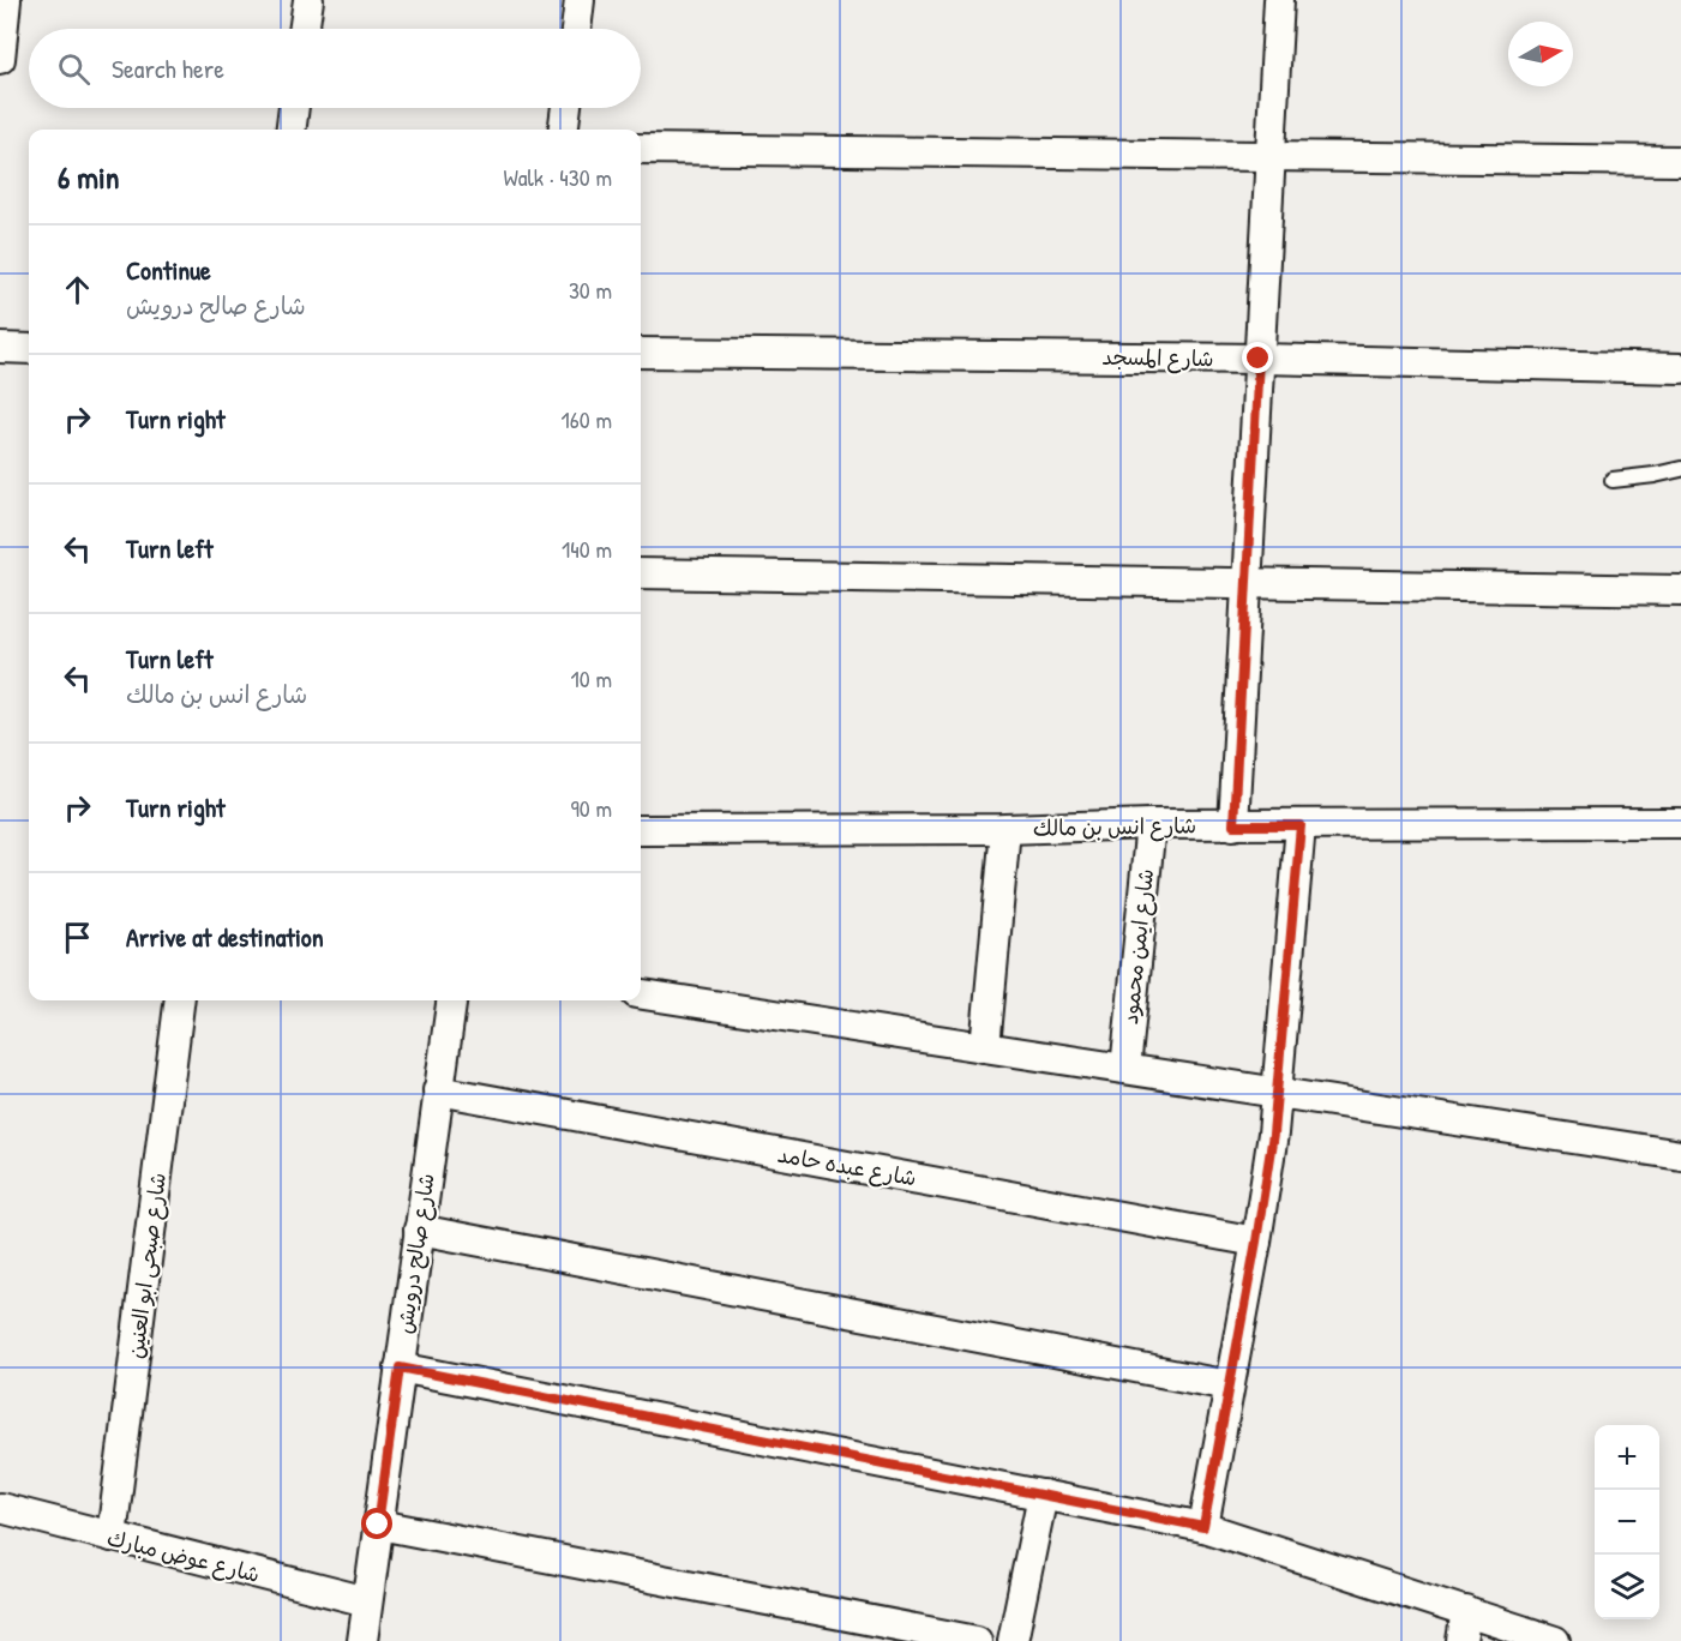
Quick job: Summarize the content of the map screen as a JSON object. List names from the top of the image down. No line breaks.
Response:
{"streets":{"street":["شارع المسجد","شارع انس بن مالك","شارع ايمن محمود","شارع عبده حامد","شارع صالح درويش","شارع صبحى ابو العنين","شارع عوض مبارك"]},"crossings":[["شارع انس بن مالك","شارع ايمن محمود"],["شارع عبده حامد","شارع صالح درويش"],["شارع صالح درويش","شارع عوض مبارك"],["شارع صبحى ابو العنين","شارع عوض مبارك"]],"north":"right","page":{"search":"Search here","heading":["6 min","Walk · 430 m"],"list":[["Continue","شارع صالح درويش","30 m"],["Turn right","160 m"],["Turn left","140 m"],["Turn left","شارع انس بن مالك","10 m"],["Turn right","90 m"],"Arrive at destination"],"map_buttons":["+","−"]}}
